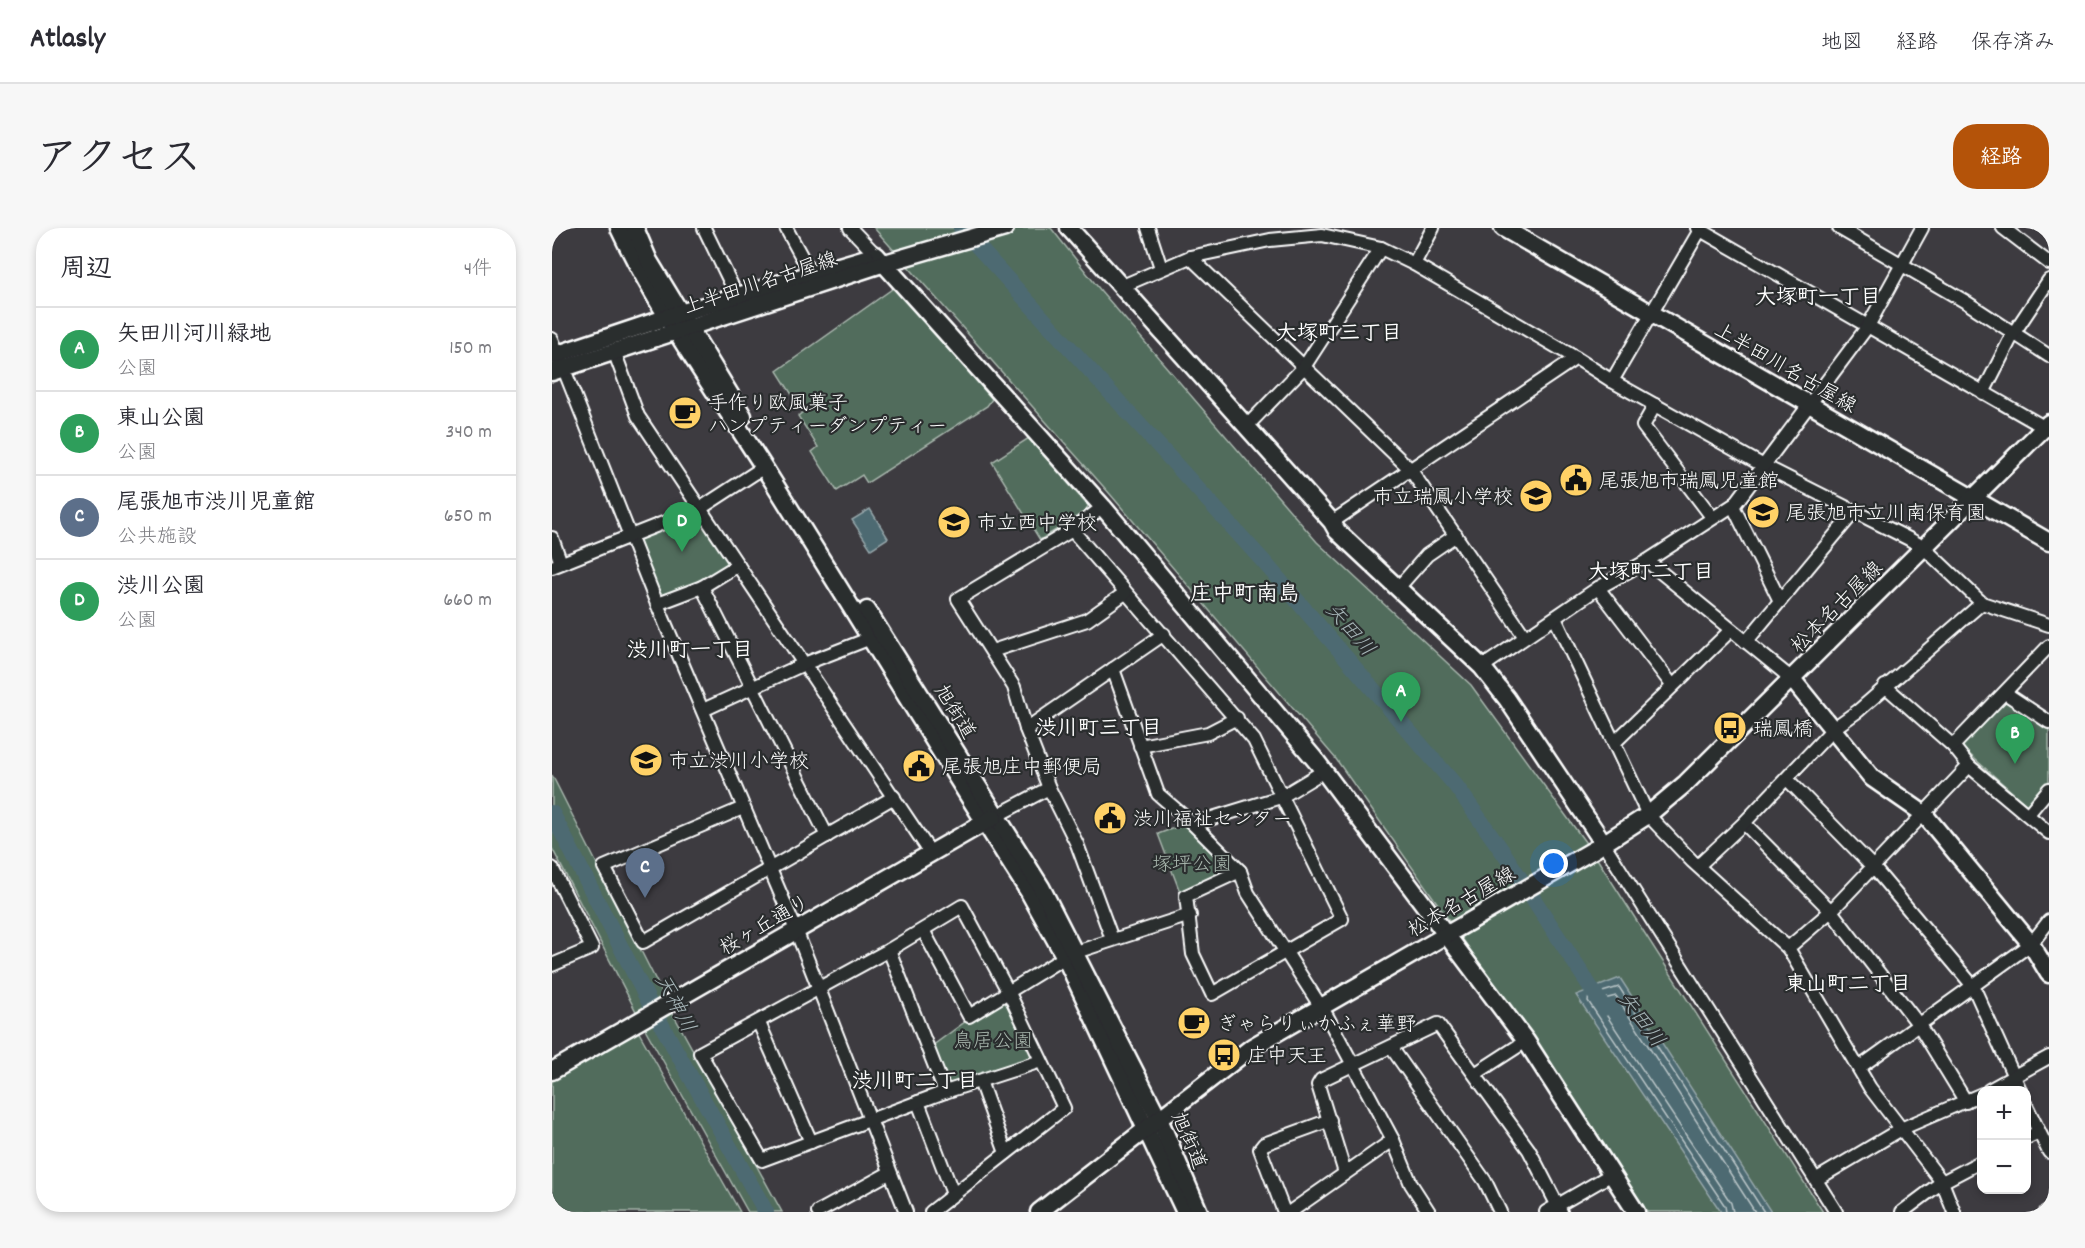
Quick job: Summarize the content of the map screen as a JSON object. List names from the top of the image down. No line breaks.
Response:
{"streets":{"street":["上半田川名古屋線","松本名古屋線","旭街道","桜ヶ丘通り"]},"crossings":[["上半田川名古屋線","松本名古屋線"],["上半田川名古屋線","旭街道"],["松本名古屋線","旭街道"],["旭街道","桜ヶ丘通り"]],"districts":["大塚町一丁目","大塚町三丁目","大塚町二丁目","庄中町南島","渋川町一丁目","渋川町三丁目","東山町二丁目","渋川町二丁目"],"water":["矢田川","天神川"],"parks":["塚坪公園","鳥居公園"],"places":{"cafe":["手作り欧風菓子 ハンプティーダンプティー","ぎゃらりぃかふぇ華野"],"public building":["尾張旭市瑞鳳児童館","尾張旭庄中郵便局","渋川福祉センター"],"school or university":["市立瑞鳳小学校","尾張旭市立川南保育園","市立西中学校","市立渋川小学校"],"bus stop":["瑞鳳橋","庄中天王"]},"page":{"header":"Atlasly","nav":["地図","経路","保存済み"],"title":"アクセス","buttons":"経路","heading":["周辺","4件"],"list":[{"mark":"A","name":"矢田川河川緑地","note":"公園","value":"150 m"},{"mark":"B","name":"東山公園","note":"公園","value":"340 m"},{"mark":"C","name":"尾張旭市渋川児童館","note":"公共施設","value":"650 m"},{"mark":"D","name":"渋川公園","note":"公園","value":"660 m"}],"pins":["D","A","B","C"],"map_buttons":["+","−"]}}
